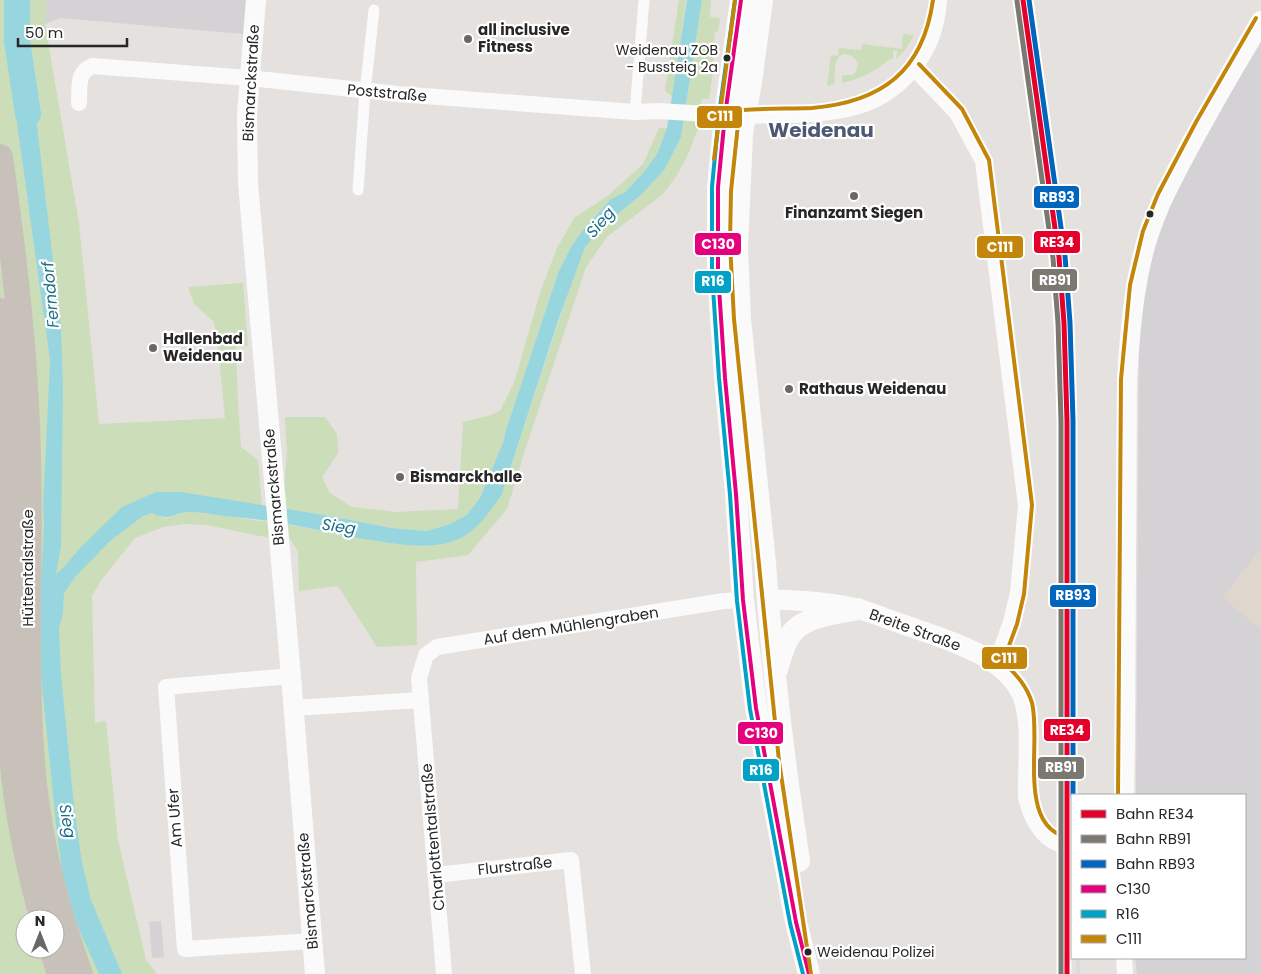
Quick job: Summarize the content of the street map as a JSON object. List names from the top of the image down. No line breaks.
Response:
{"streets":{"highway":["Hüttentalstraße"],"street":["Bismarckstraße","Poststraße","Auf dem Mühlengraben","Breite Straße","Am Ufer","Charlottentalstraße","Flurstraße"]},"crossings":[["Bismarckstraße","Poststraße"],["Bismarckstraße","Am Ufer"],["Auf dem Mühlengraben","Charlottentalstraße"],["Charlottentalstraße","Flurstraße"]],"districts":["Weidenau"],"water":["Sieg","Ferndorf"],"places":["all inclusive Fitness","Weidenau ZOB - Bussteig 2a","Finanzamt Siegen","Hallenbad Weidenau","Rathaus Weidenau","Bismarckhalle","Weidenau Polizei"],"lines":["rail line RE34","rail line RB93","transit line C130","transit line R16","transit line C111","rail line RB91"],"legend":["Bahn RE34","Bahn RB91","Bahn RB93","C130","R16","C111"],"scale_bar":"50 m","north":"top"}
